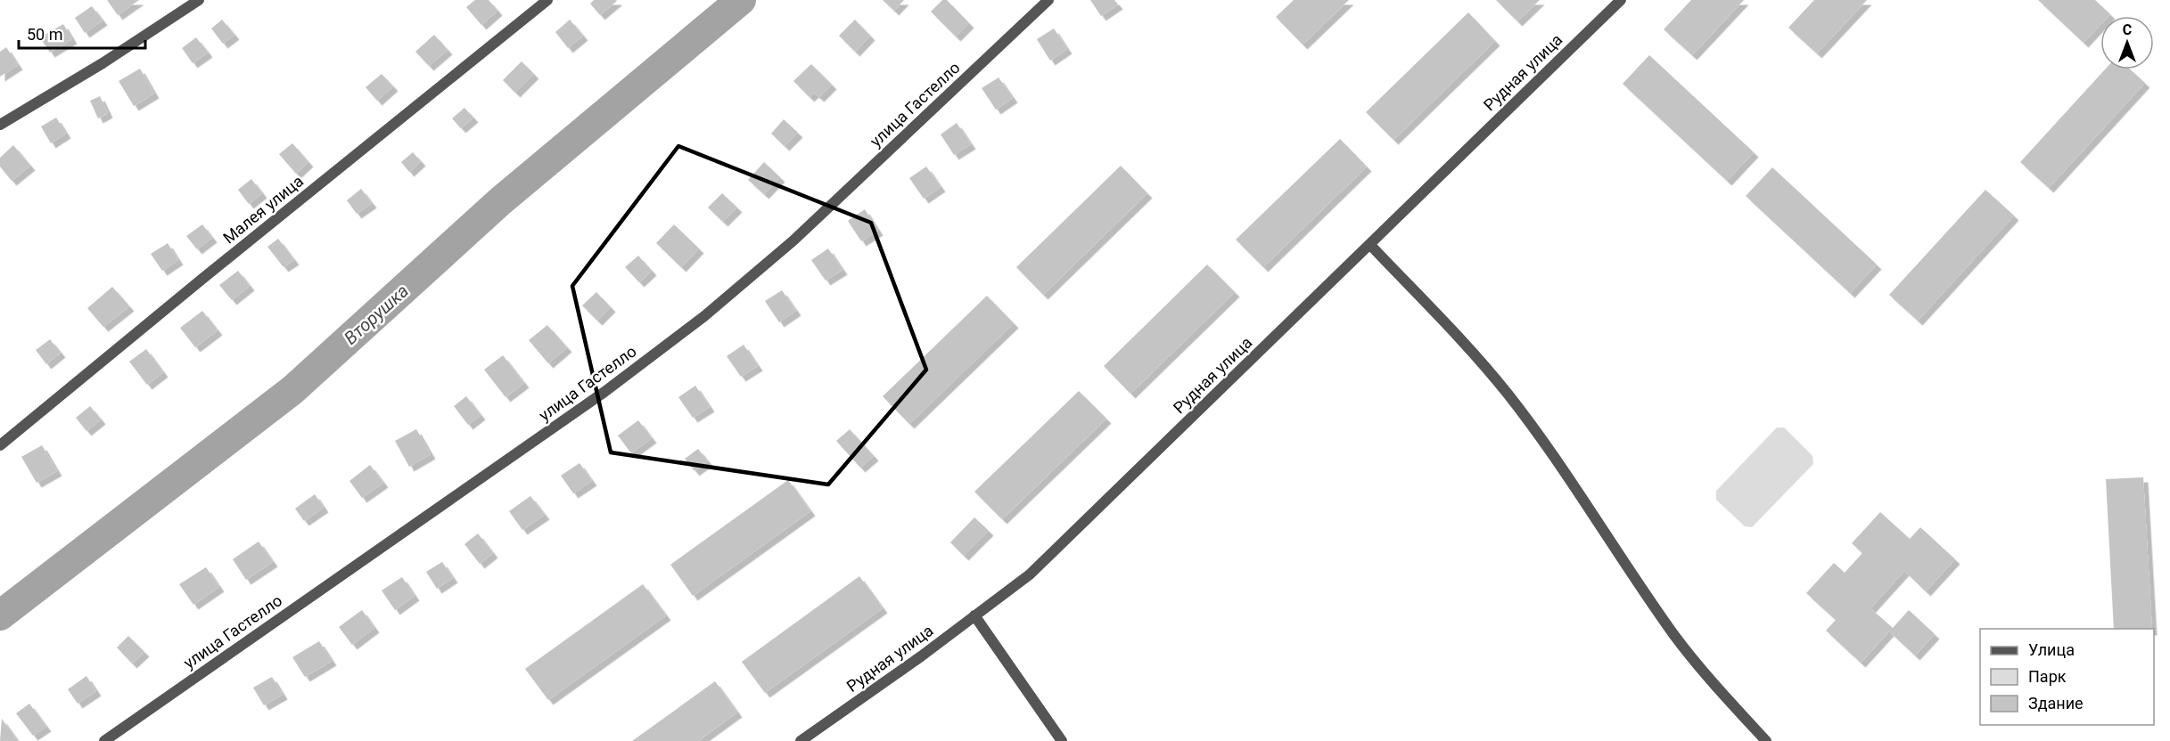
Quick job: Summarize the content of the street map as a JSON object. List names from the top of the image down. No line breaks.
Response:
{"streets":{"street":["Рудная улица","улица Гастелло","Малея улица"]},"water":["Вторушка"],"legend":["Улица","Парк","Здание"],"scale_bar":"50 m","north":"top"}
